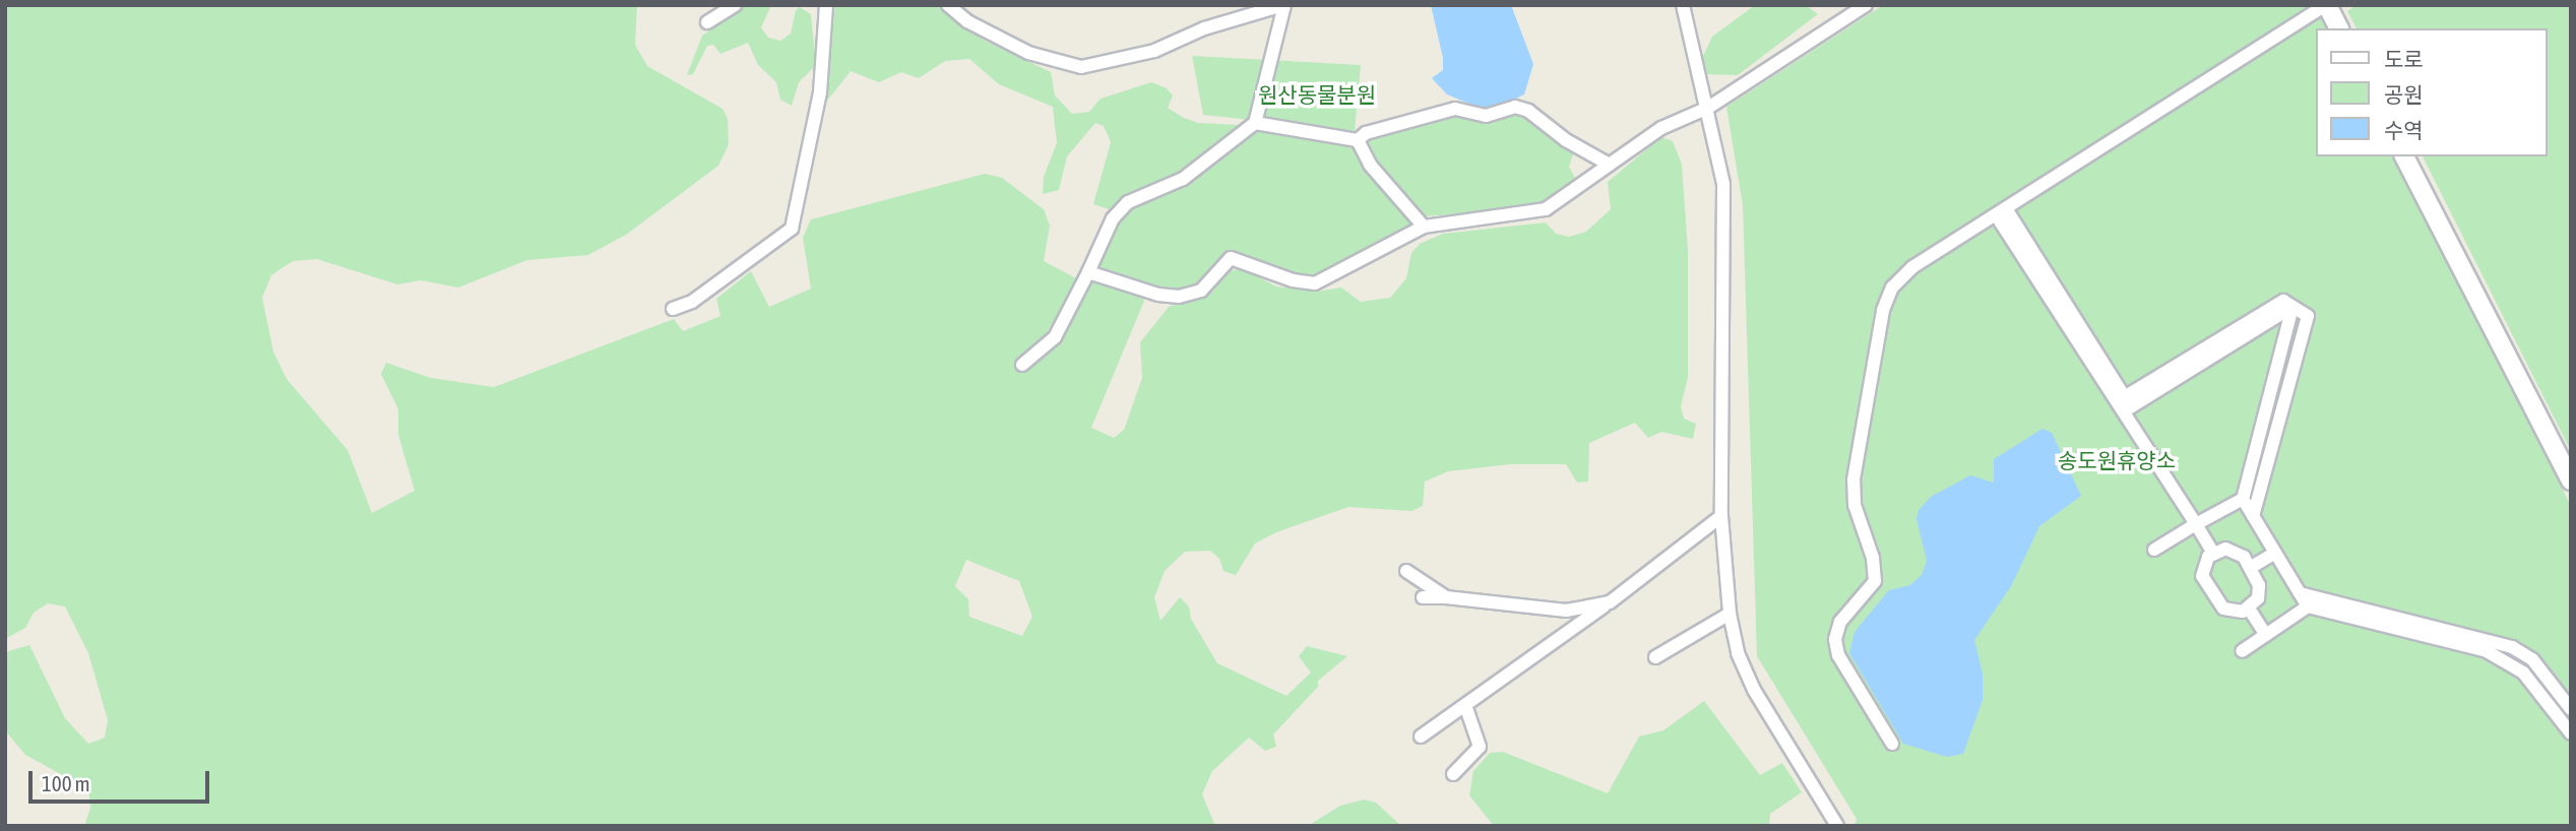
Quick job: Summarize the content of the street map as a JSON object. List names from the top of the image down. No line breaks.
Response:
{"parks":["원산동물분원","송도원휴양소"],"legend":["도로","공원","수역"],"scale_bar":"100 m"}
